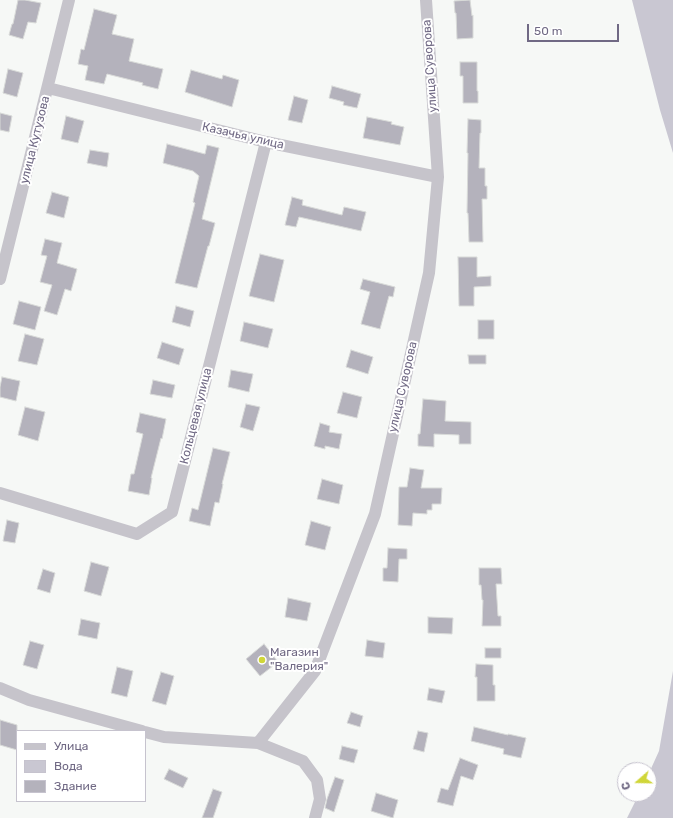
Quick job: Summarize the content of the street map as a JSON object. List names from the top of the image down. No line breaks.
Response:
{"streets":{"street":["улица Суворова","Казачья улица","улица Кутузова","Кольцевая улица"]},"crossings":[["улица Суворова","Казачья улица"],["Казачья улица","улица Кутузова"],["Казачья улица","Кольцевая улица"]],"places":["Магазин \"Валерия\""],"legend":["Улица","Вода","Здание"],"scale_bar":"50 m","north":"left"}
